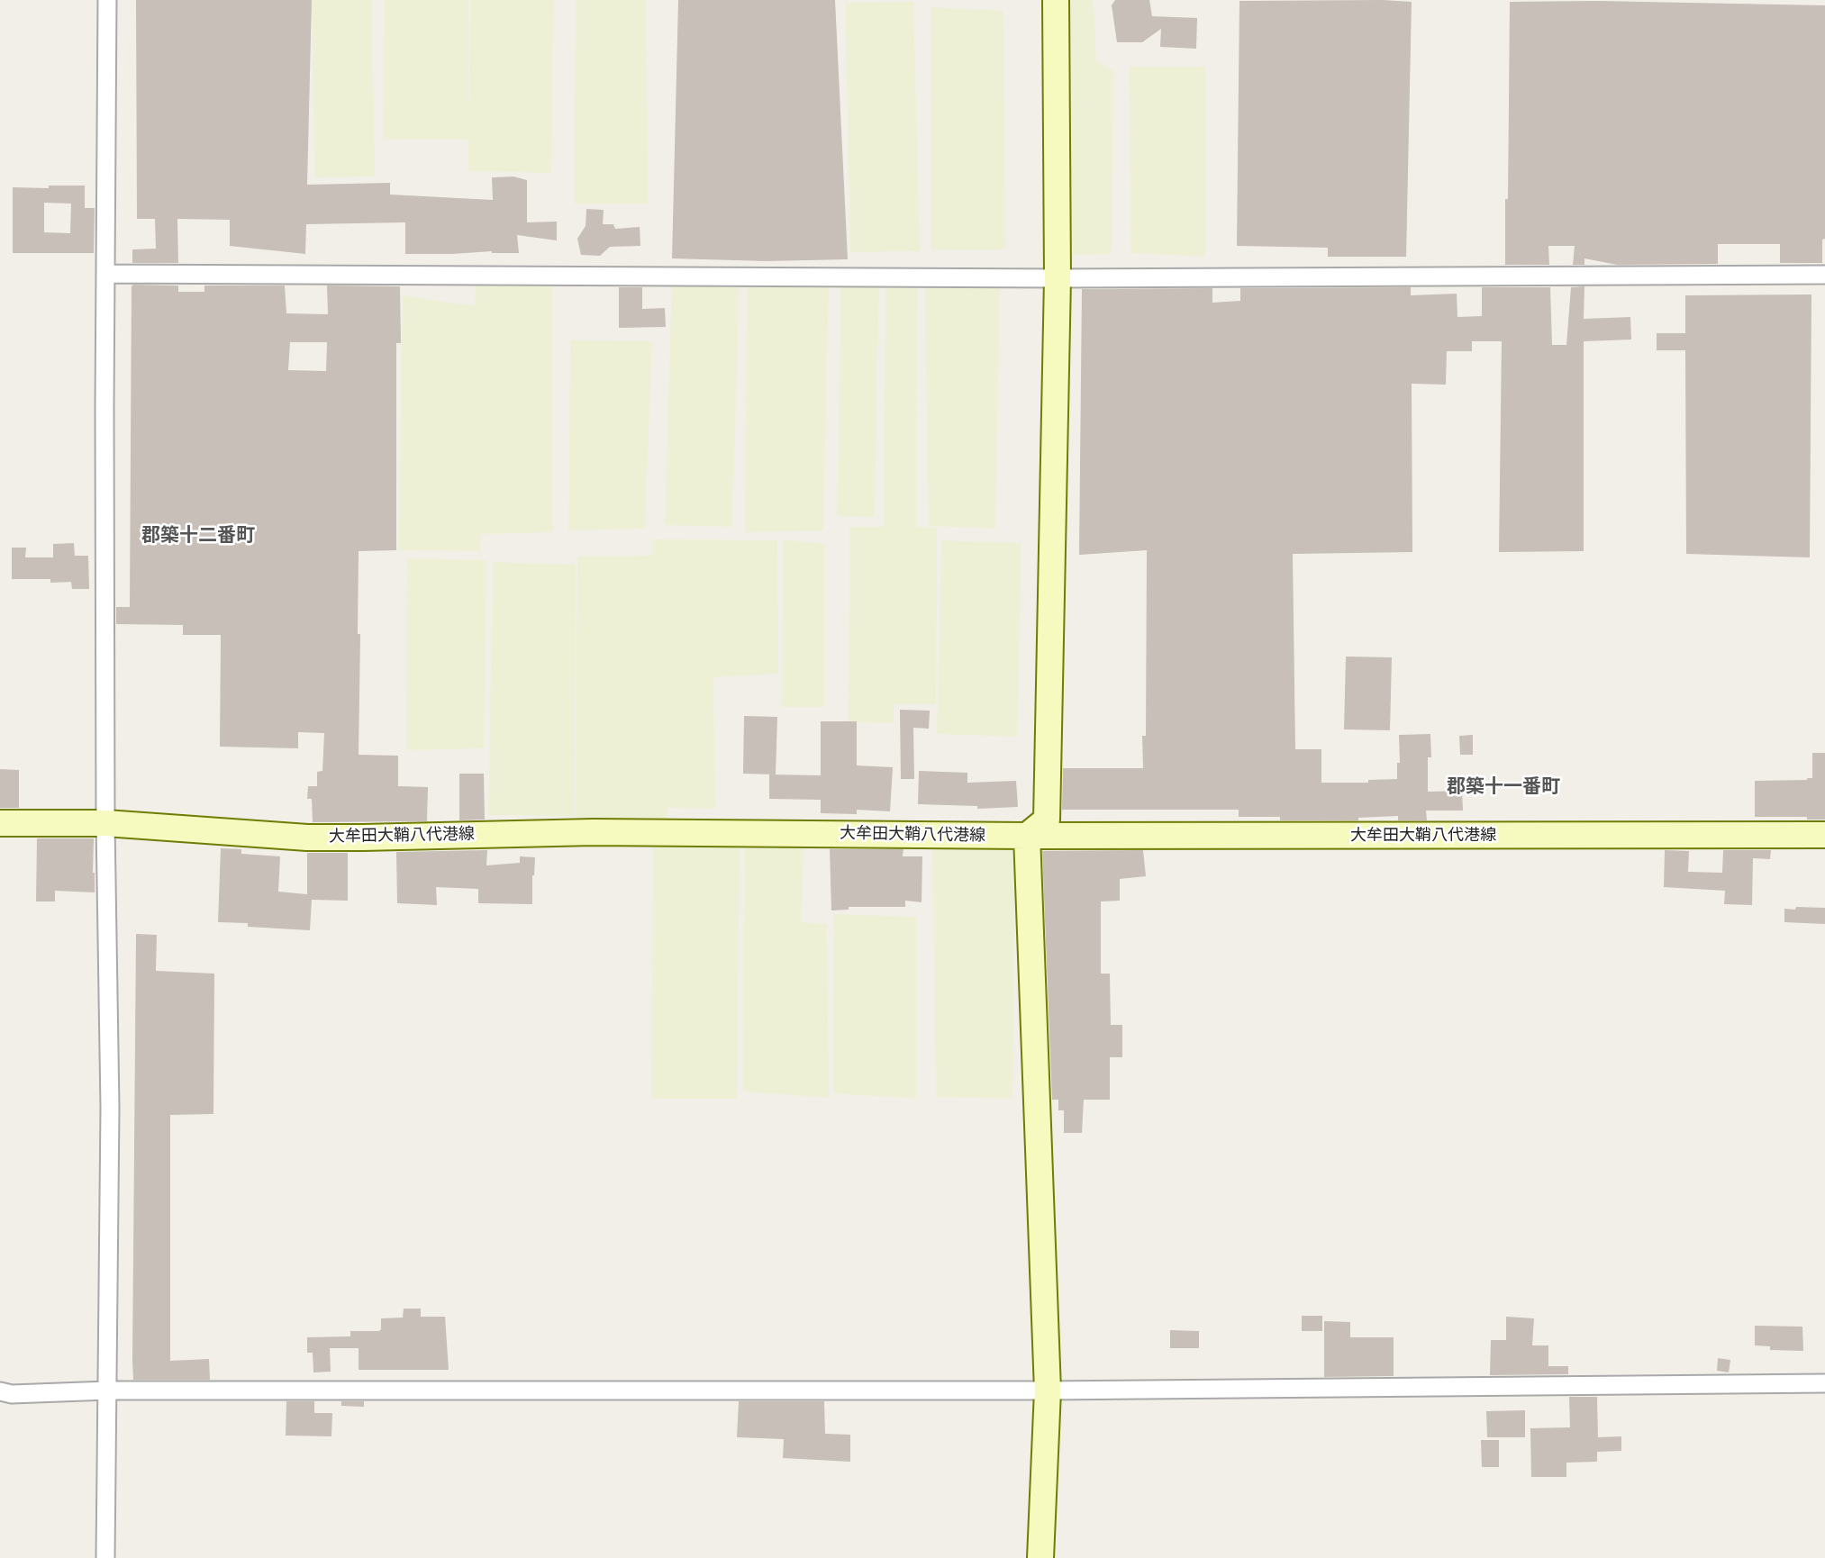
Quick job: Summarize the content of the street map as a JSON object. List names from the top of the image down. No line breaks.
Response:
{"streets":{"main road":["大牟田大鞘八代港線"]},"districts":["郡築十二番町","郡築十一番町"]}
